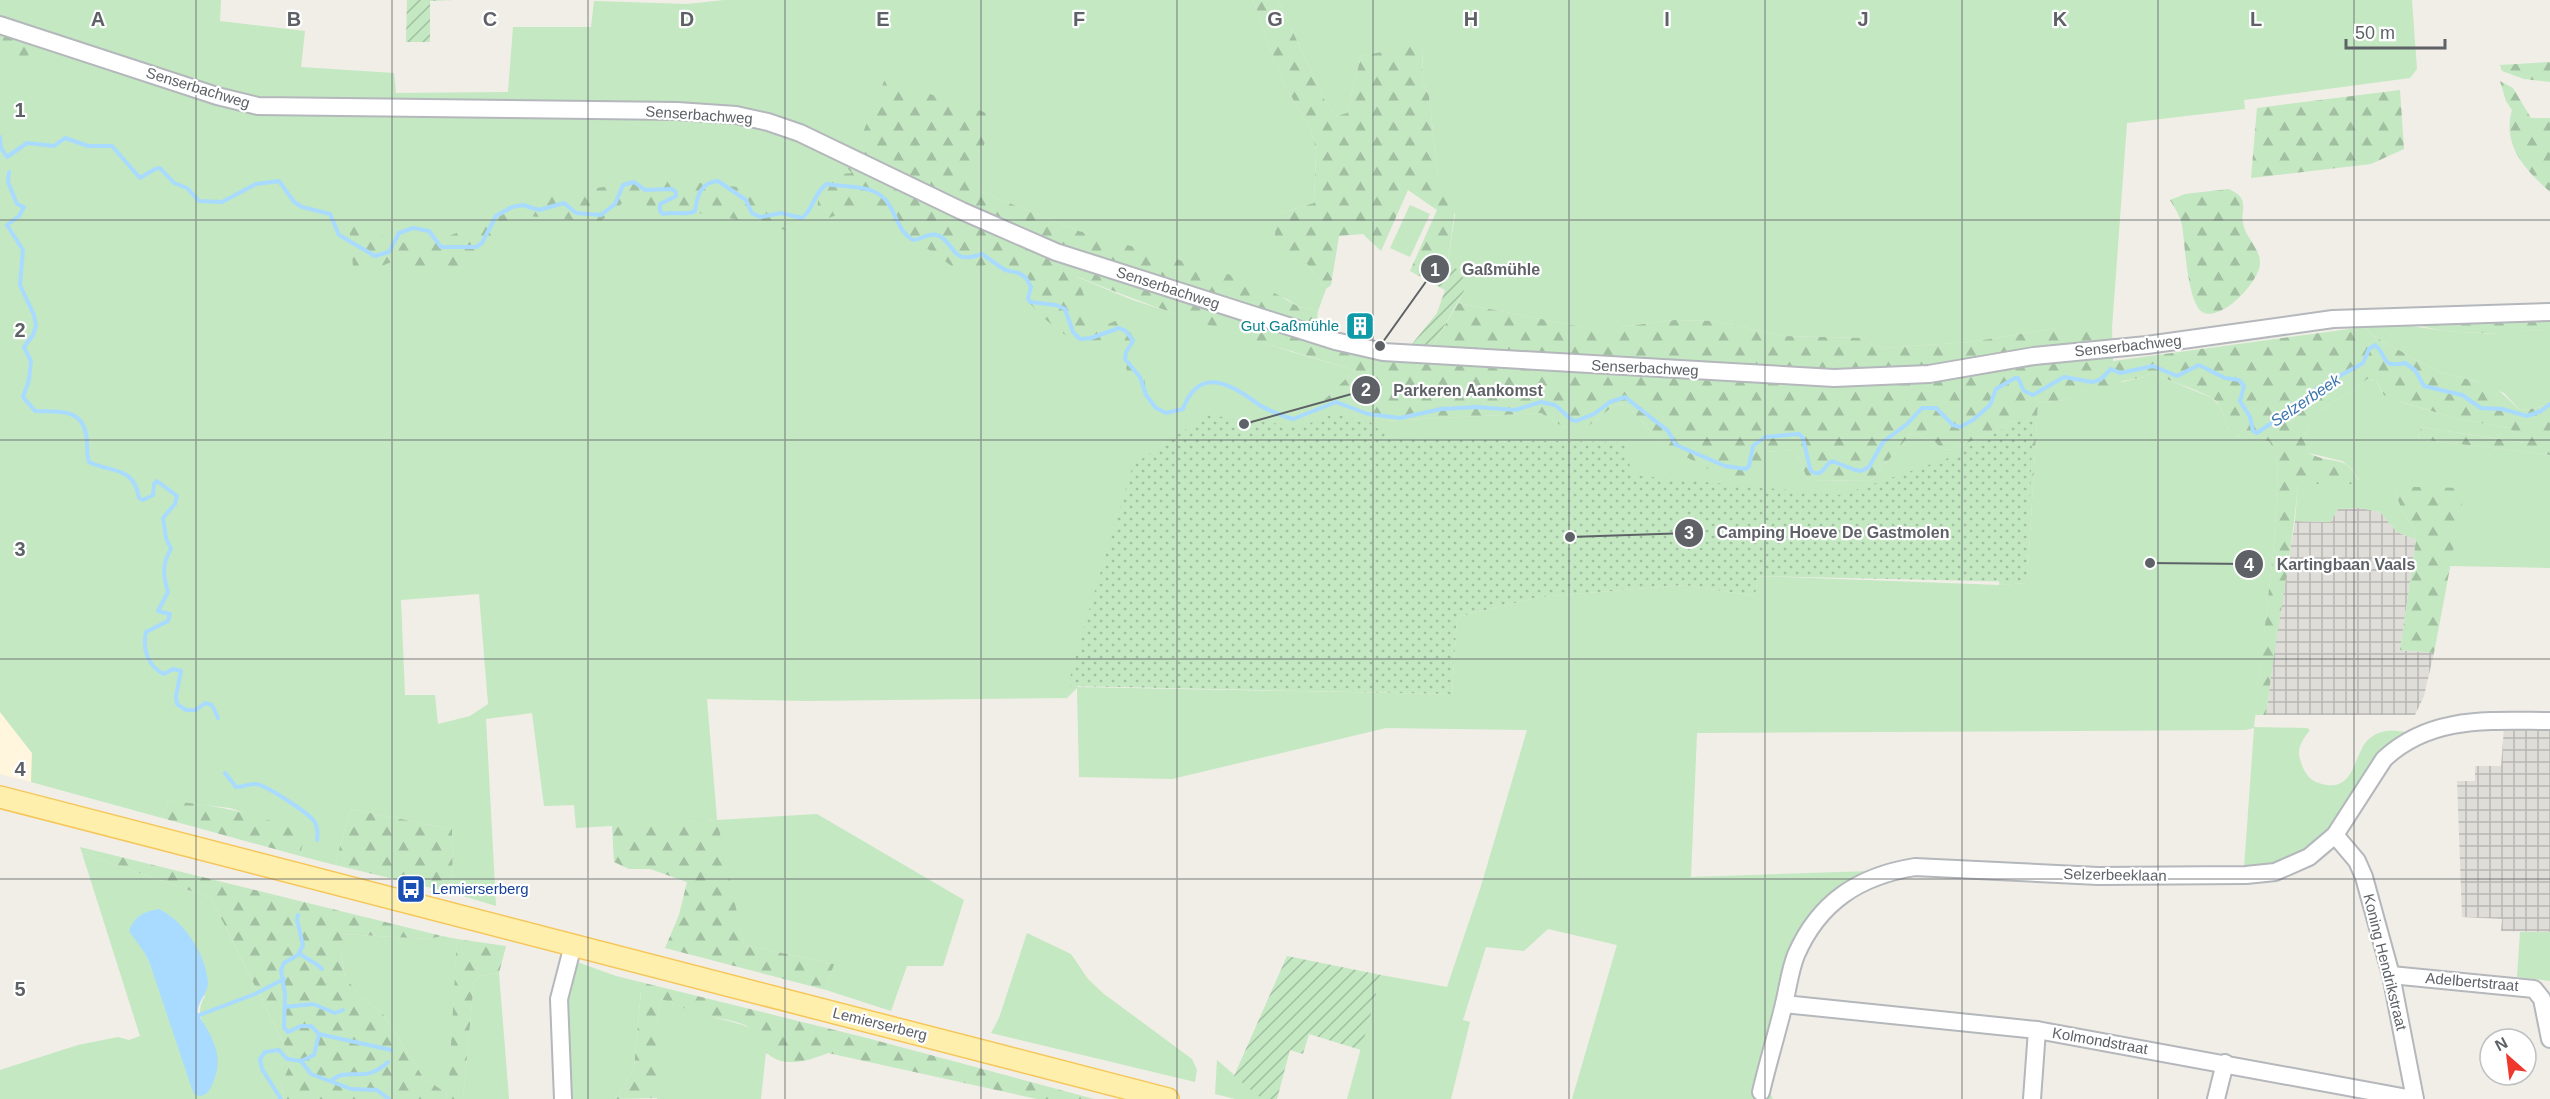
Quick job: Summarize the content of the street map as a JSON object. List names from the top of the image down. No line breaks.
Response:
{"streets":{"main road":["Lemierserberg"],"street":["Senserbachweg","Selzerbeeklaan","Koning Hendrikstraat","Adelbertstraat","Kolmondstraat"]},"crossings":[["Selzerbeeklaan","Koning Hendrikstraat"],["Selzerbeeklaan","Kolmondstraat"],["Koning Hendrikstraat","Adelbertstraat"],["Koning Hendrikstraat","Kolmondstraat"]],"water":["Selzerbeek"],"places":{"building":["Gut Gaßmühle"],"other":["Gaßmühle","Parkeren Aankomst","Camping Hoeve De Gastmolen","Kartingbaan Vaals"],"bus stop":["Lemierserberg"]},"scale_bar":"50 m","north":"top left","grid":{"columns":["A","B","C","D","E","F","G","H","I","J","K","L"],"rows":["1","2","3","4","5"]}}
